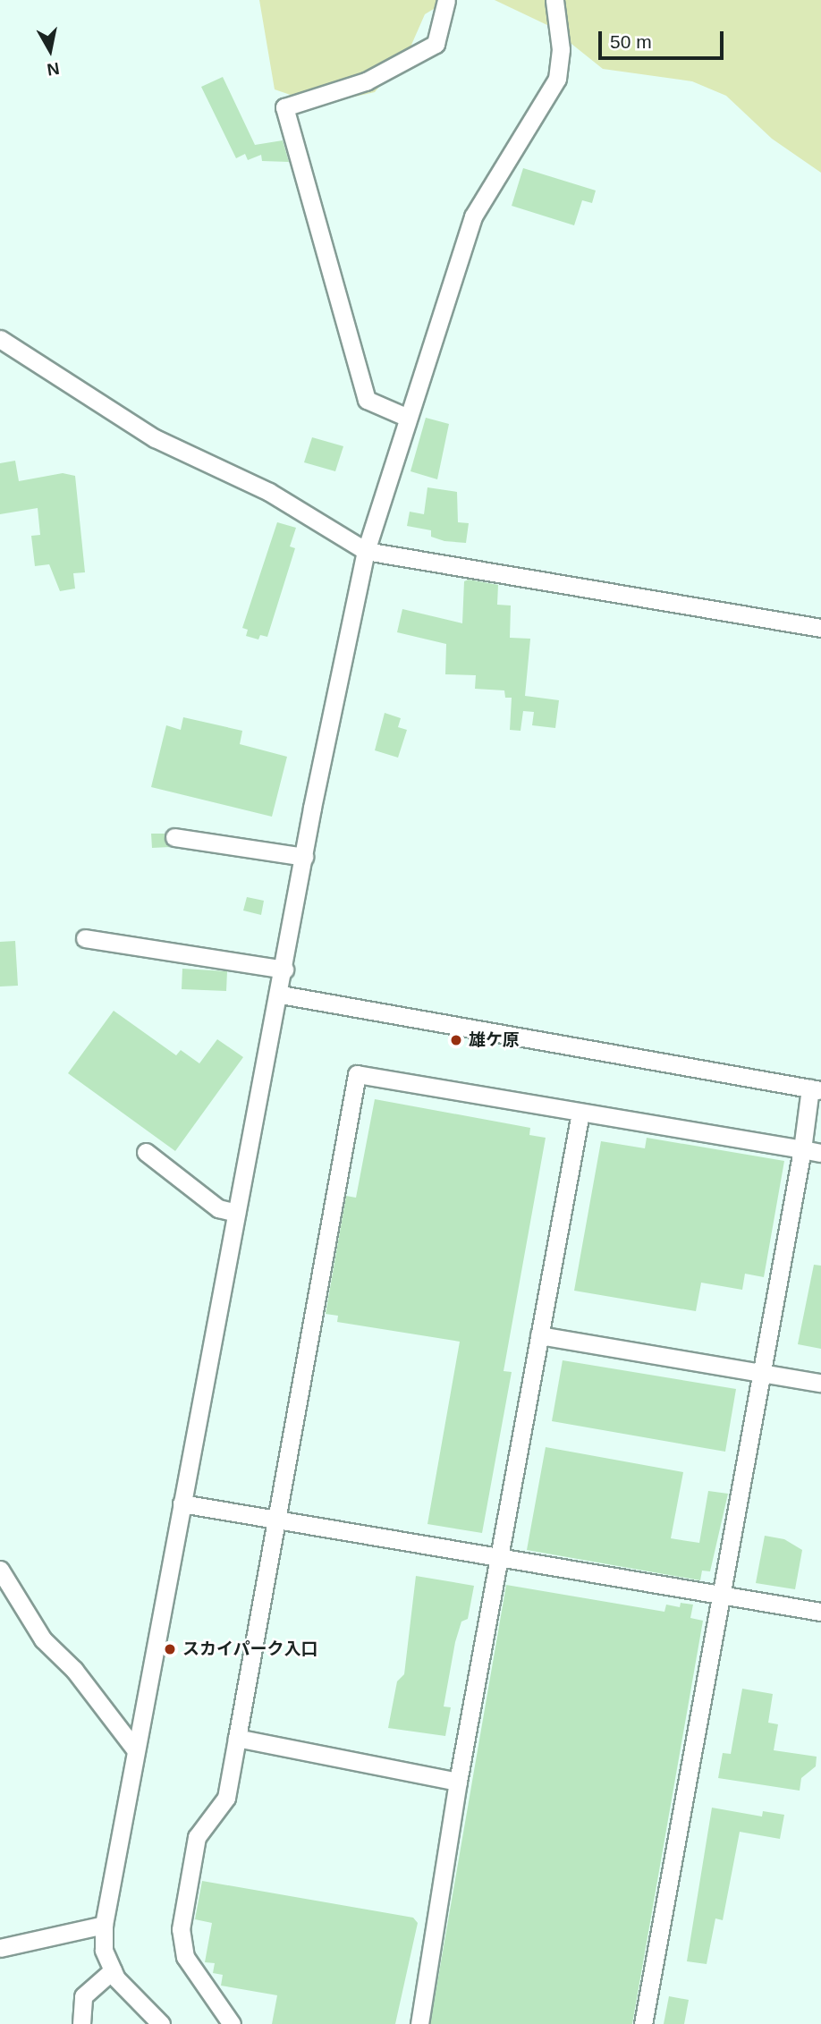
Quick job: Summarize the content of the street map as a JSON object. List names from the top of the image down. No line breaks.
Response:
{"places":["雄ケ原","スカイパーク入口"],"scale_bar":"50 m","north":"bottom"}
